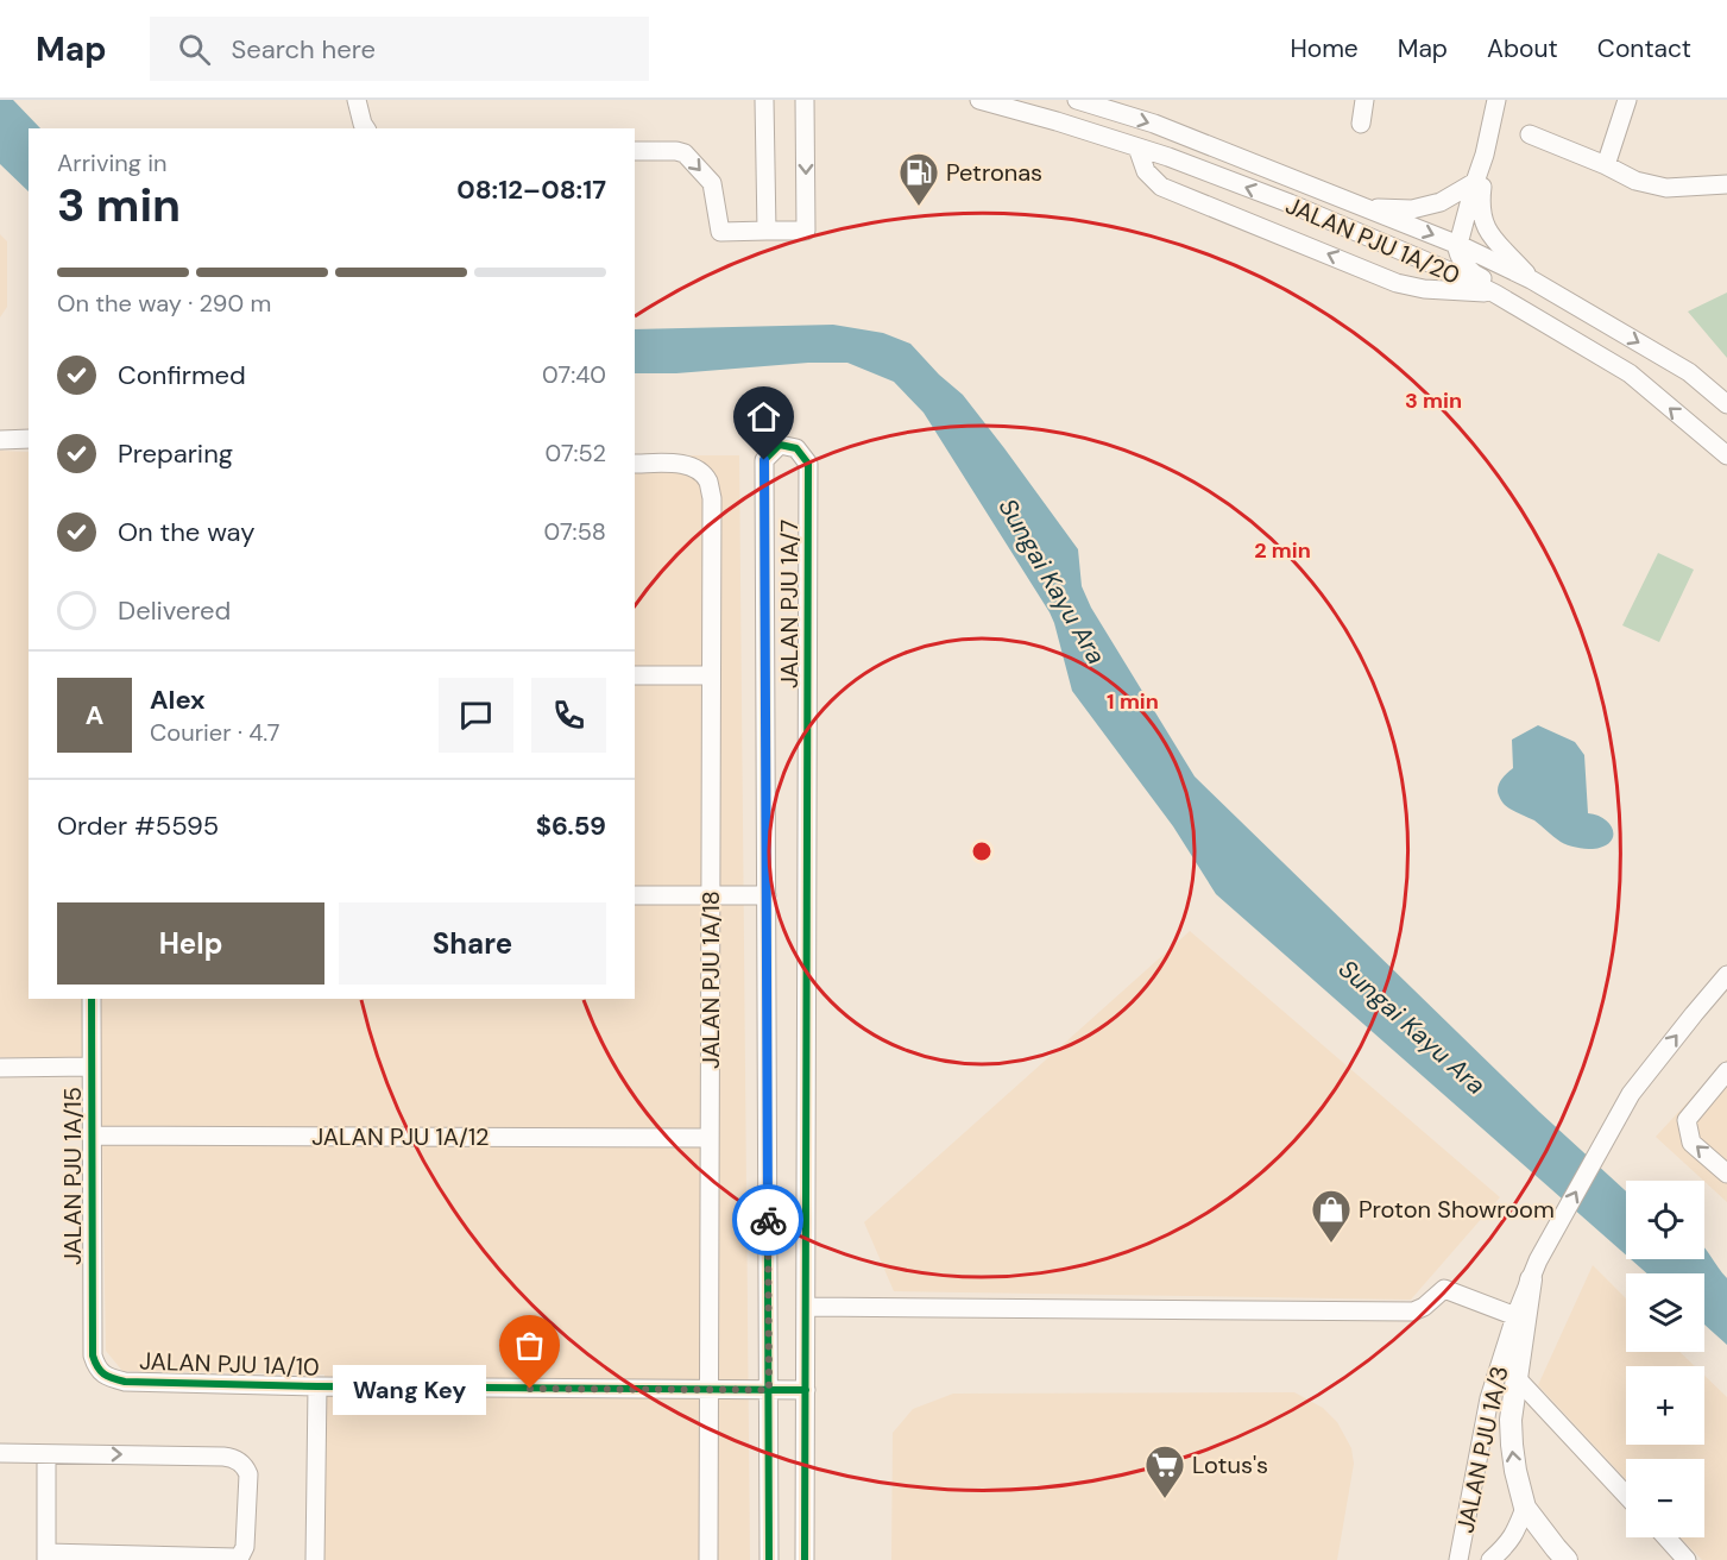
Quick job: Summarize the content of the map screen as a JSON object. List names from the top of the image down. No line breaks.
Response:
{"streets":{"street":["JALAN PJU 1A/20","JALAN PJU 1A/7","JALAN PJU 1A/18","JALAN PJU 1A/12","JALAN PJU 1A/15","JALAN PJU 1A/10","JALAN PJU 1A/3"]},"crossings":[["JALAN PJU 1A/7","JALAN PJU 1A/10"],["JALAN PJU 1A/18","JALAN PJU 1A/12"],["JALAN PJU 1A/18","JALAN PJU 1A/10"],["JALAN PJU 1A/12","JALAN PJU 1A/15"],["JALAN PJU 1A/15","JALAN PJU 1A/10"]],"water":["Sungai Kayu Ara"],"places":{"fuel station":["Petronas"],"shop":["Proton Showroom"],"other":["Wang Key"],"supermarket":["Lotus's"]},"page":{"header":"Map","search":"Search here","nav":["Home","Map","About","Contact"],"heading":["3 min","Arriving in","08:12–08:17"],"panel":["Alex","Courier · 4.7","Order #5595","$6.59"],"bar":"On the way · 290 m","list":[["Confirmed","07:40"],["Preparing","07:52"],["On the way","07:58"],"Delivered"],"round":"A","buttons":["Help","Share"],"map_buttons":["+","−"],"bubble":"Wang Key"},"rings":["3 min","2 min","1 min"]}
